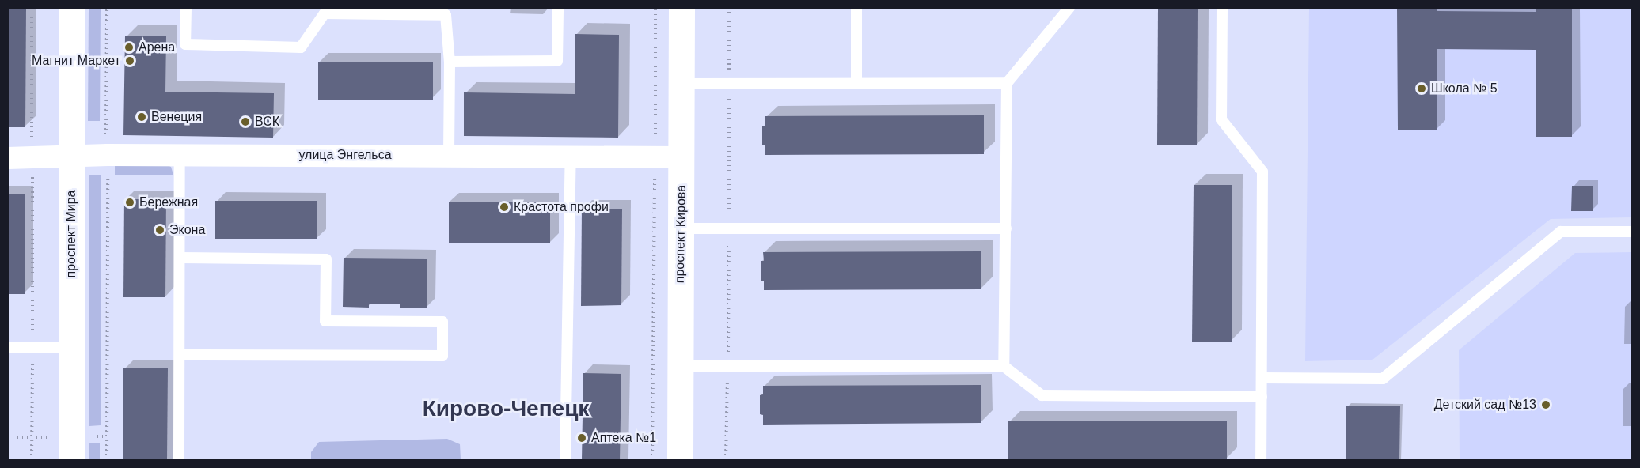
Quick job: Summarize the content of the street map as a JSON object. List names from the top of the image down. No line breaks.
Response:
{"streets":{"street":["улица Энгельса","проспект Мира","проспект Кирова"]},"crossings":[["улица Энгельса","проспект Мира"],["улица Энгельса","проспект Кирова"]],"districts":["Кирово-Чепецк"],"places":["Арена","Магнит Маркет","Школа № 5","Венеция","ВСК","Бережная","Крастота профи","Экона","Детский сад №13","Аптека №1"]}
